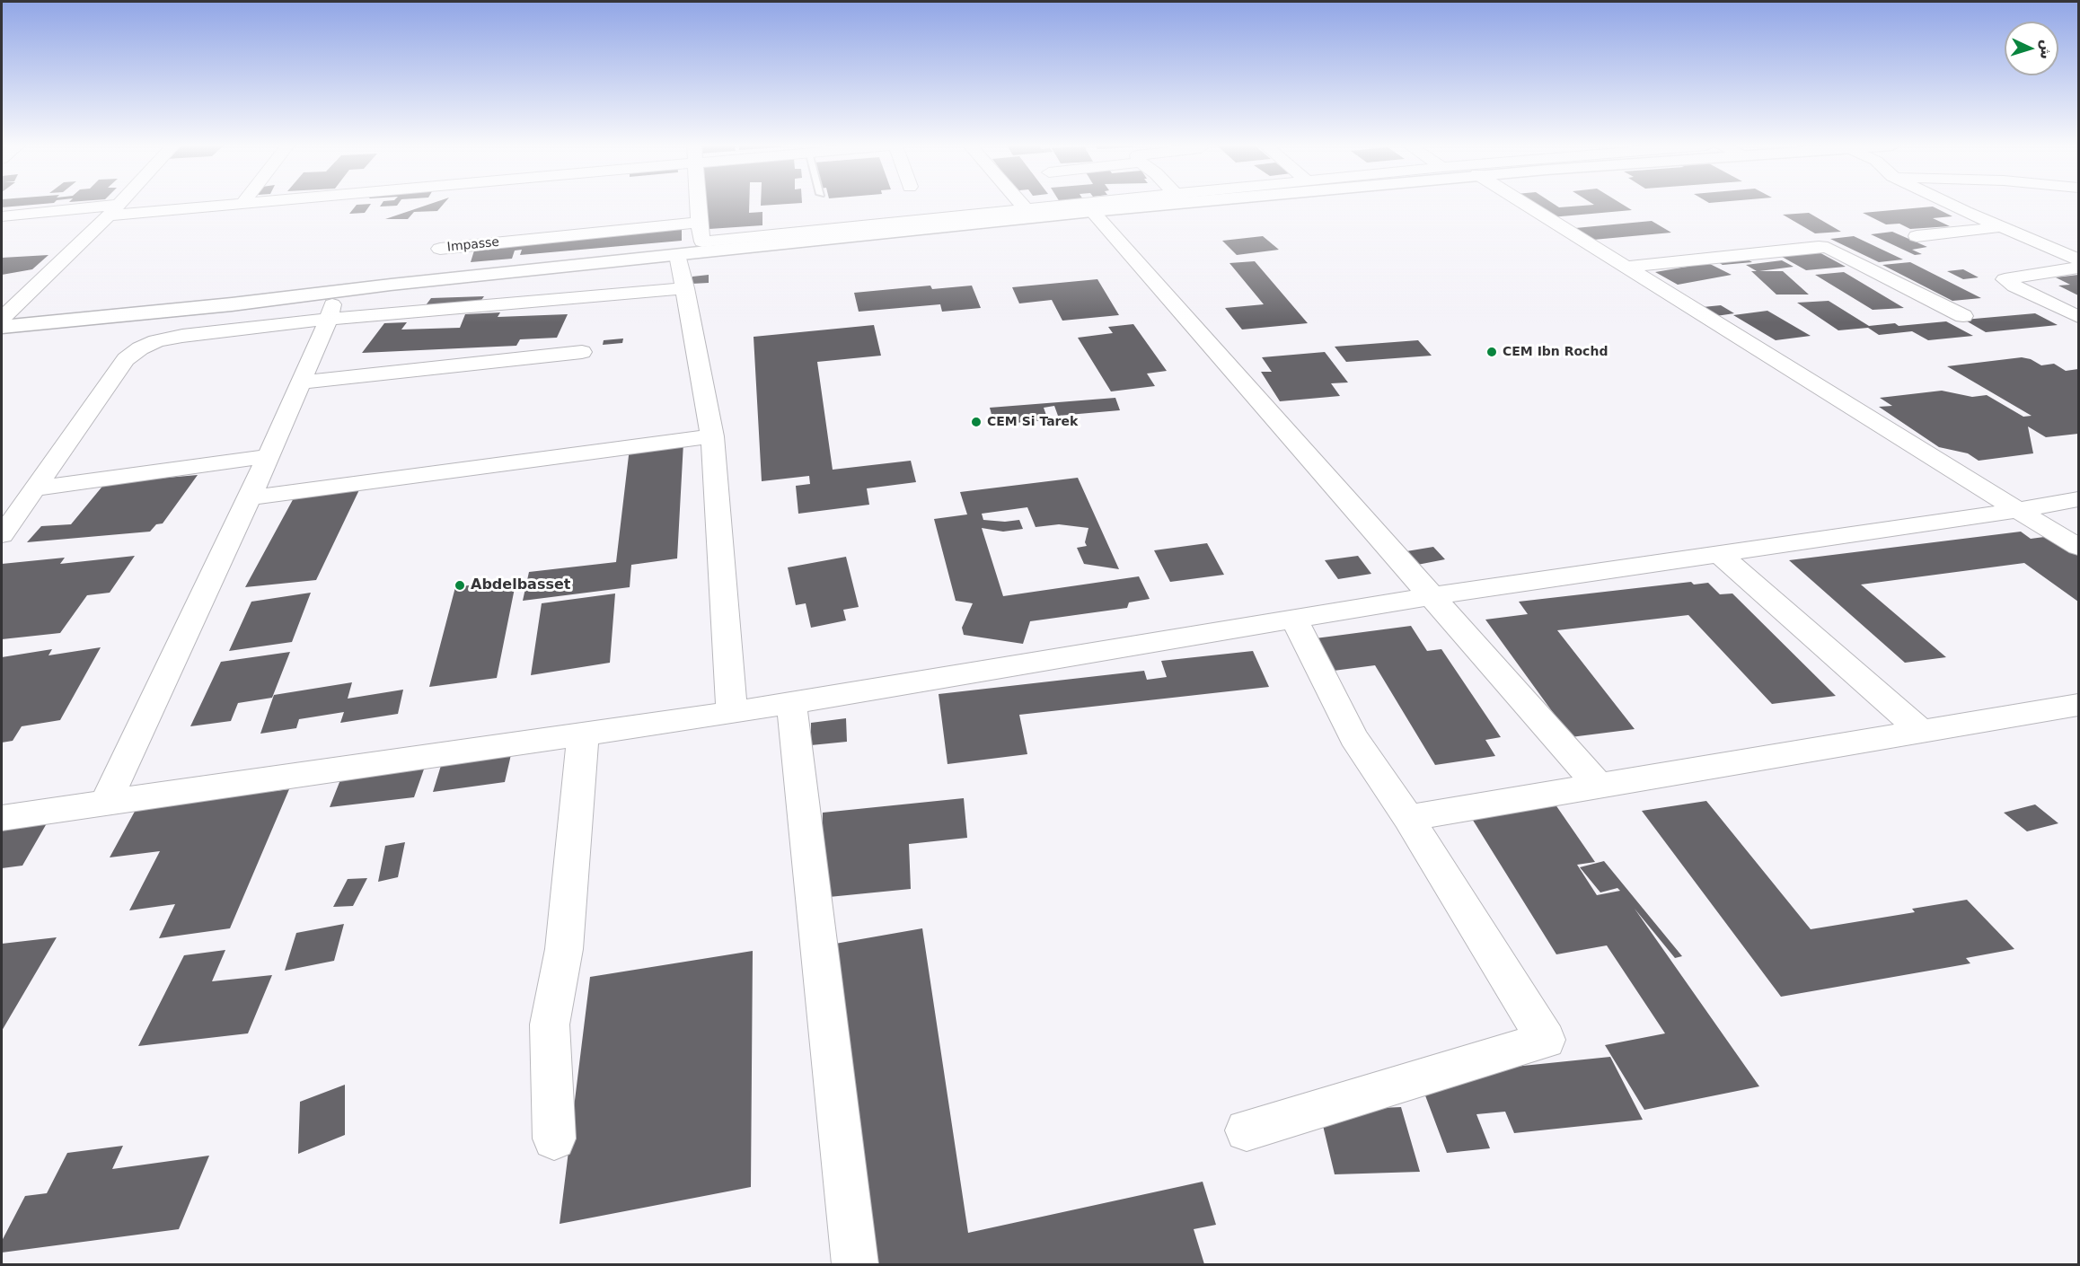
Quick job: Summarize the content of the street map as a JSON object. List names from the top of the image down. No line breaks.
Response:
{"streets":{"street":["Impasse"]},"places":["CEM Ibn Rochd","CEM Si Tarek","Abdelbasset"],"north":"right"}
